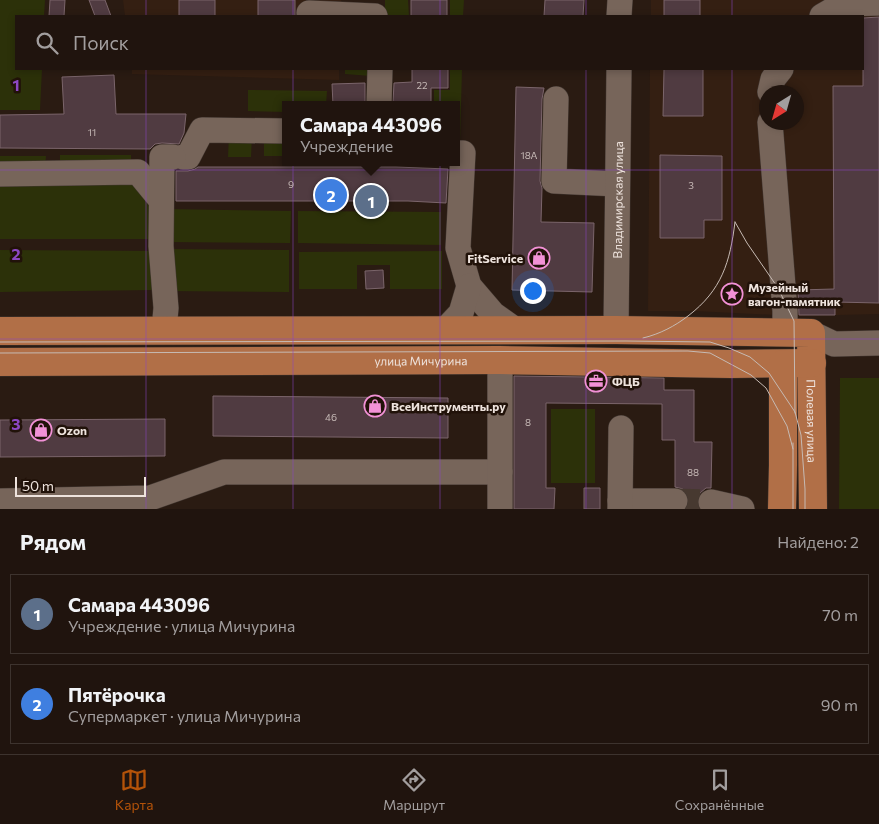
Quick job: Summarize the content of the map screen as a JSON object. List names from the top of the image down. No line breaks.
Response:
{"streets":{"main road":["улица Мичурина","Полевая улица"],"street":["Владимирская улица"]},"crossings":[["улица Мичурина","Полевая улица"]],"places":{"shop":["FitService","ВсеИнструменты.ру","Ozon"],"place":["Музейный вагон-памятник"],"office":["ФЦБ"]},"house_numbers":["22","11","18А","9","3","46","8","88"],"scale_bar":"50 m","north":"bottom left","page":{"search":"Поиск","popup":["Самара 443096","Учреждение"],"pins":["2","1"],"scale":"50 m","heading":["Рядом","Найдено: 2"],"list":[{"mark":"1","name":"Самара 443096","note":"Учреждение · улица Мичурина","value":"70 m"},{"mark":"2","name":"Пятёрочка","note":"Супермаркет · улица Мичурина","value":"90 m"}],"nav":["Карта","Маршрут","Сохранённые"]},"grid":{"rows":["1","2","3"]}}
